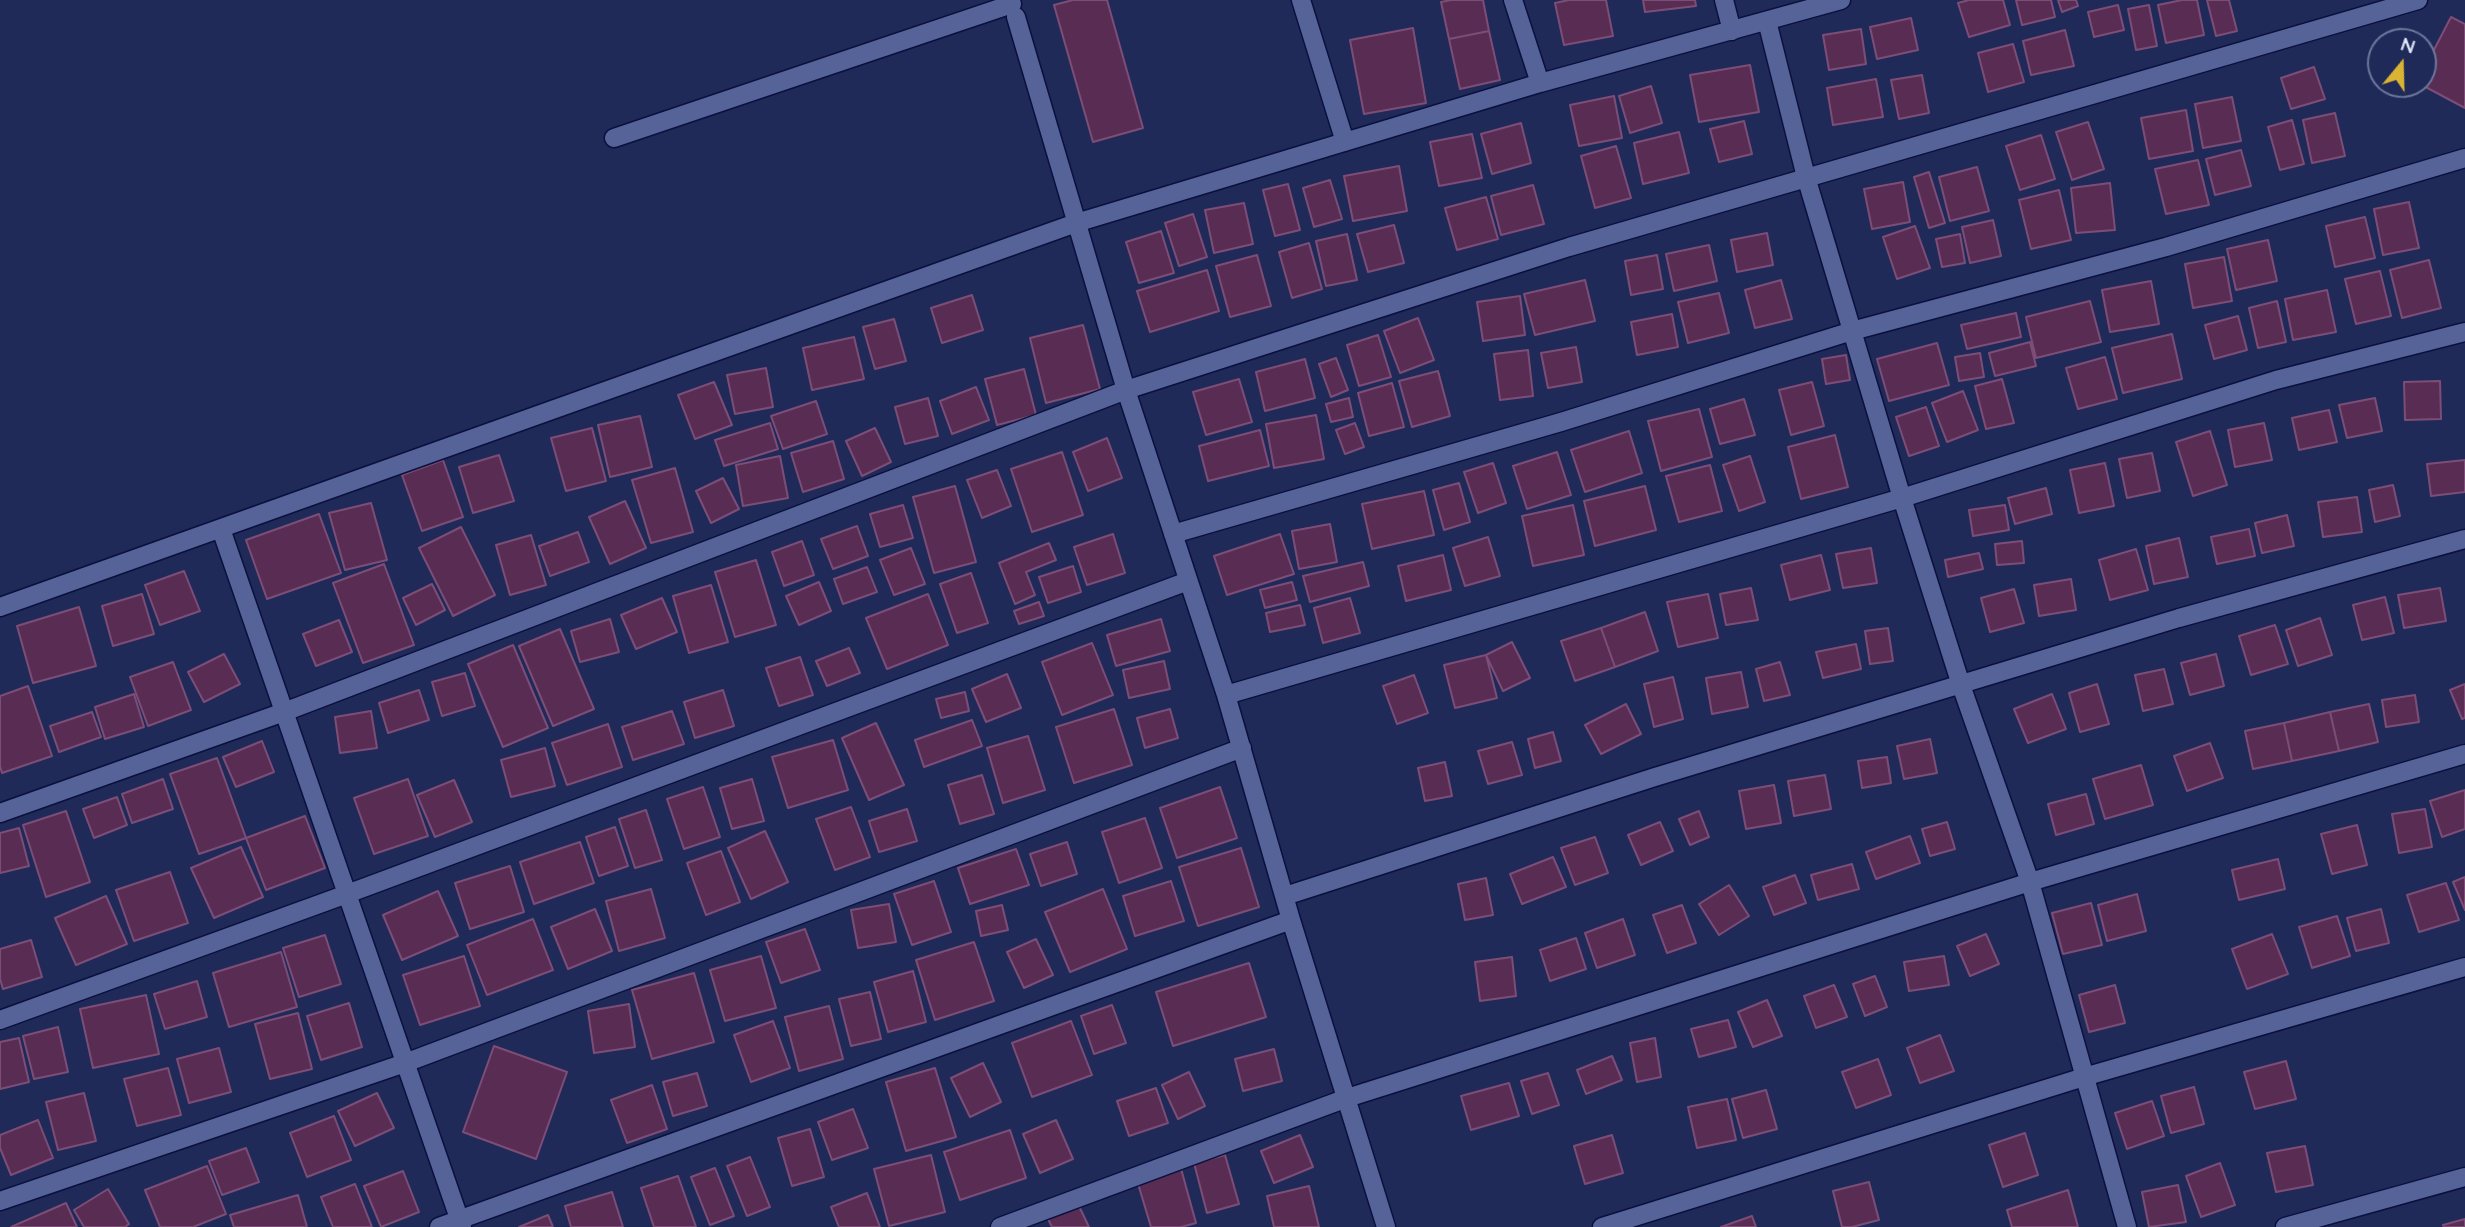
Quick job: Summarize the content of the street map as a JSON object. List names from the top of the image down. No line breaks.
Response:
{"north":"top"}
